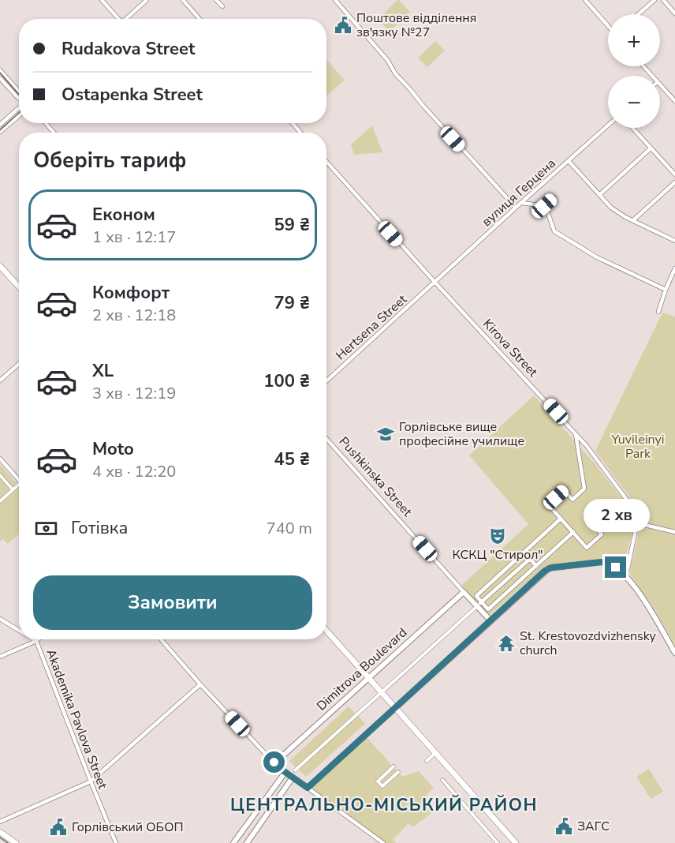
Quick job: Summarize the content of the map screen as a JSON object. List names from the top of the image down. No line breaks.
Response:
{"streets":{"street":["вулиця Герцена","Hertsena Street","Kirova Street","Pushkinska Street","Dimitrova Boulevard","Akademika Pavlova Street"]},"crossings":[["вулиця Герцена","Hertsena Street"],["вулиця Герцена","Kirova Street"],["Hertsena Street","Kirova Street"],["Pushkinska Street","Dimitrova Boulevard"]],"districts":["ЦЕНТРАЛЬНО-МІСЬКИЙ РАЙОН"],"parks":["Yuvileinyi Park"],"places":{"public building":["Поштове відділення зв'язку №27","ЗАГС","Горлівський ОБОП"],"school or university":["Горлівське вище професійне училище"],"theatre":["КСКЦ \"Стирол\""],"temple":["St. Krestovozdvizhensky church"]},"page":{"map_buttons":["+","−"],"banner":["Rudakova Street","Ostapenka Street"],"heading":"Оберіть тариф","list":[{"name":"Економ","note":"1 хв · 12:17","value":"59 ₴"},{"name":"Комфорт","note":"2 хв · 12:18","value":"79 ₴"},{"name":"XL","note":"3 хв · 12:19","value":"100 ₴"},{"name":"Moto","note":"4 хв · 12:20","value":"45 ₴"}],"bubble":"2 хв","pay":["Готівка","740 m"],"buttons":"Замовити"}}
